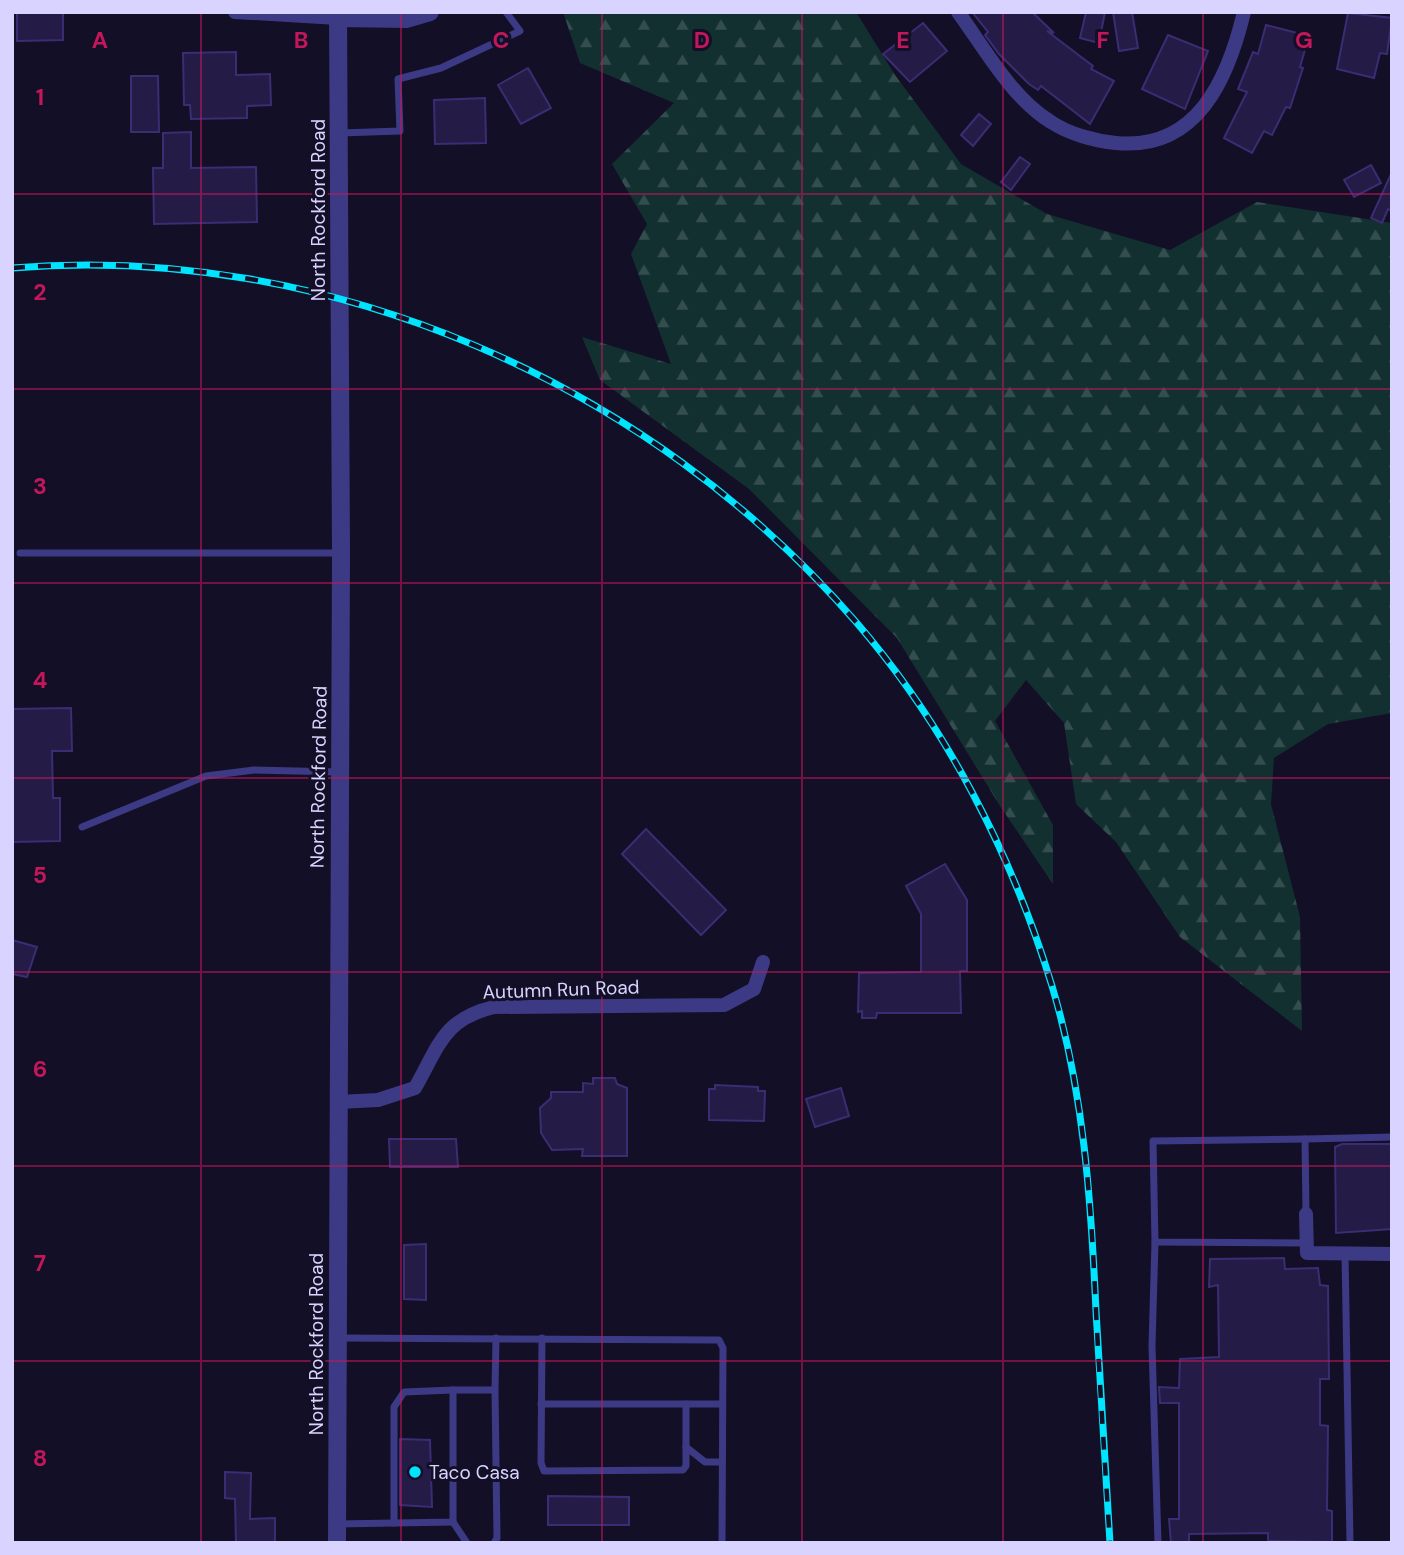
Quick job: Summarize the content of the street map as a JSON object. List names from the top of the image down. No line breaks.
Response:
{"streets":{"street":["North Rockford Road","Autumn Run Road"]},"crossings":[["North Rockford Road","Autumn Run Road"]],"places":["Taco Casa"],"grid":{"columns":["A","B","C","D","E","F","G"],"rows":["1","2","3","4","5","6","7","8"]}}
